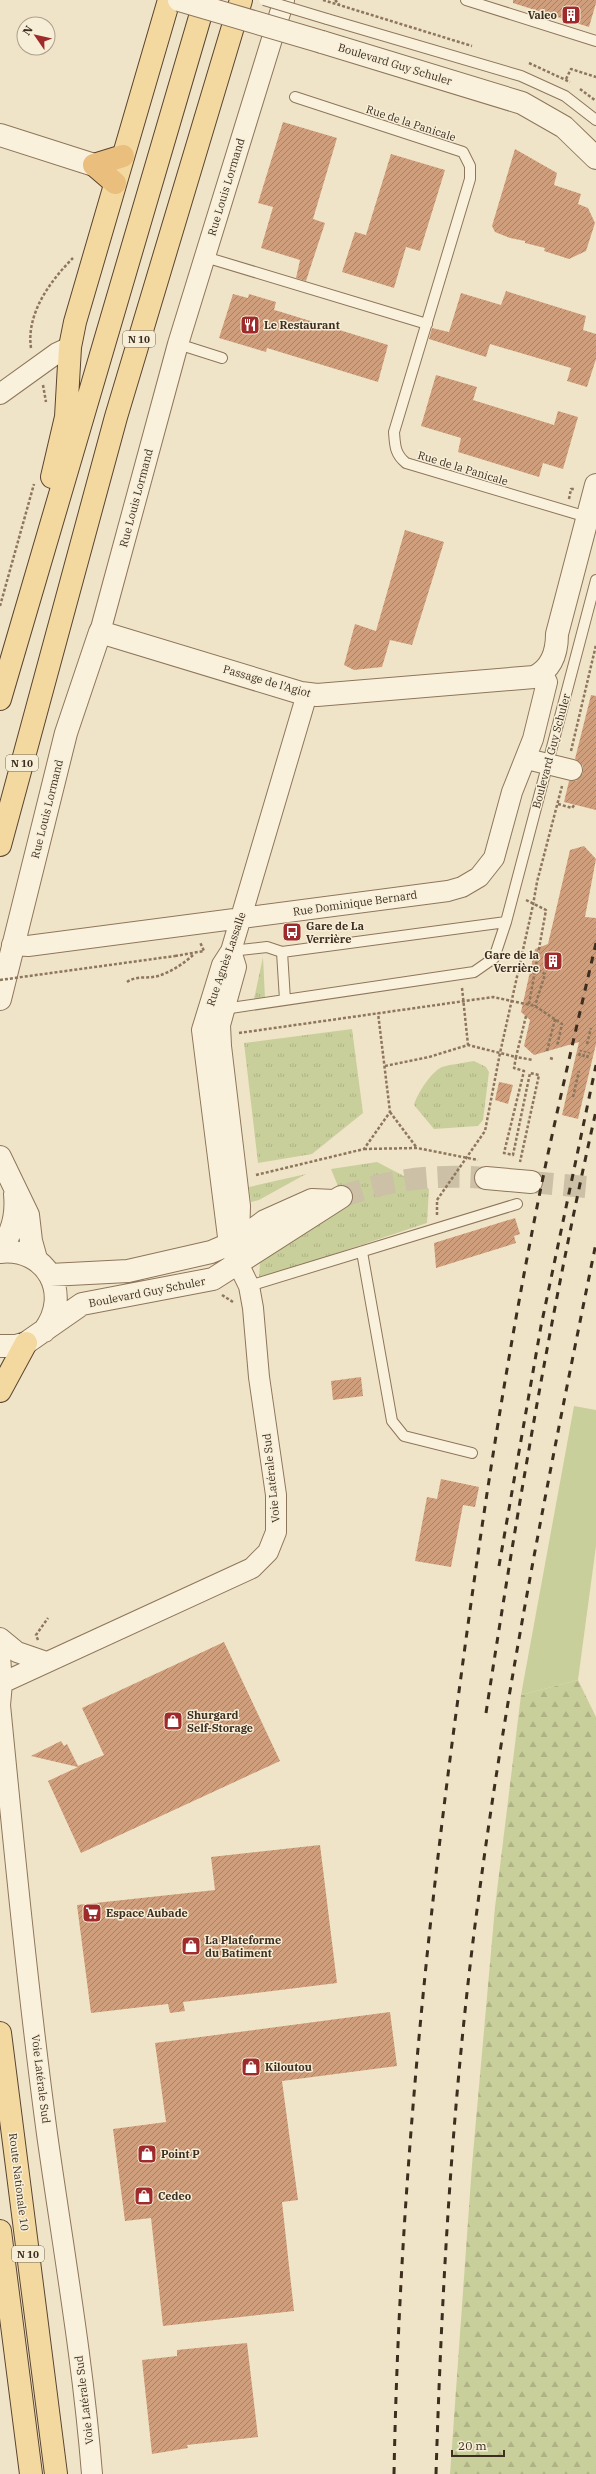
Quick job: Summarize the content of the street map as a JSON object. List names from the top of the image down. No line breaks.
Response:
{"streets":{"main road":["N 10","Route Nationale 10"],"street":["Boulevard Guy Schuler","Rue Louis Lormand","Passage de l'Agiot","Rue Dominique Bernard","Rue Agnès Lassalle","Voie Latérale Sud"],"lane":["Rue de la Panicale"]},"crossings":[["Boulevard Guy Schuler","Rue Agnès Lassalle"],["Boulevard Guy Schuler","Voie Latérale Sud"],["Rue Louis Lormand","Passage de l'Agiot"],["Rue Louis Lormand","Rue Dominique Bernard"],["Passage de l'Agiot","Rue Agnès Lassalle"],["Rue Dominique Bernard","Rue Agnès Lassalle"],["Rue Agnès Lassalle","Voie Latérale Sud"]],"places":{"building":["Valeo","Gare de la Verrière"],"restaurant":["Le Restaurant"],"bus stop":["Gare de La Verrière"],"shop":["Shurgard Self-Storage","La Plateforme du Batiment","Kiloutou","Point P","Cedeo"],"supermarket":["Espace Aubade"]},"scale_bar":"20 m","north":"top left"}
